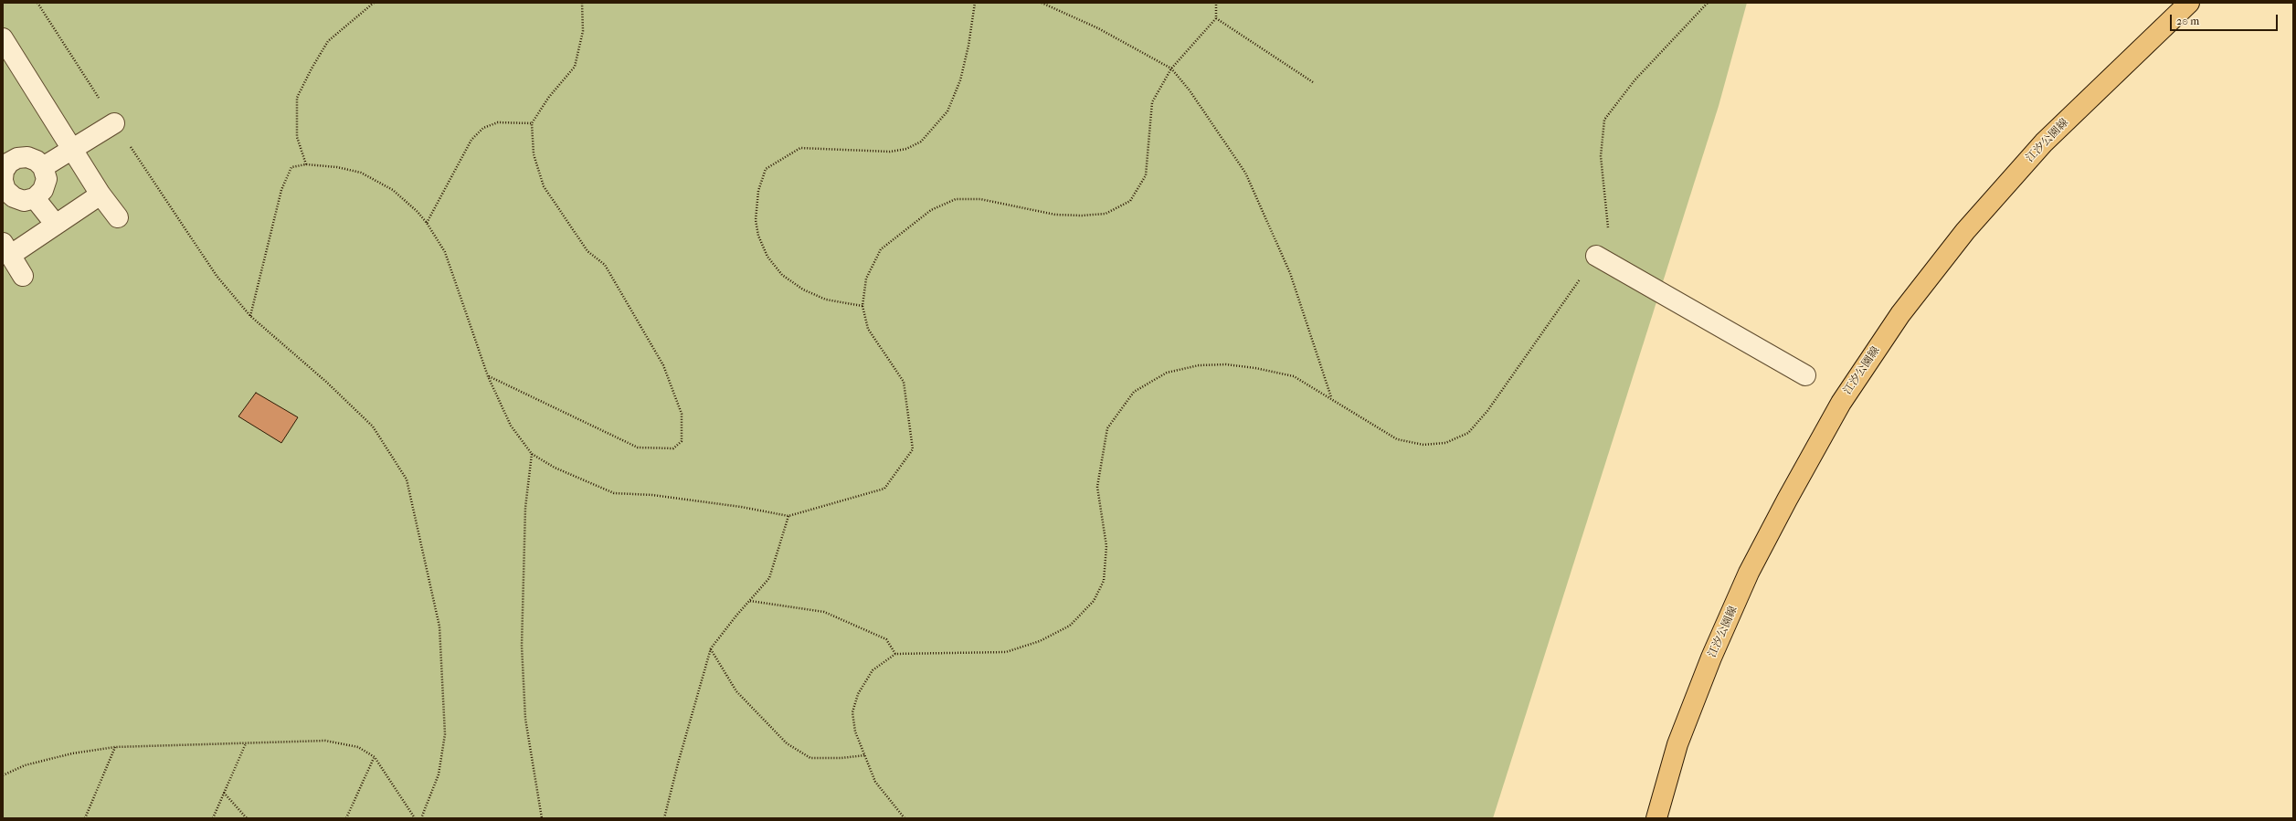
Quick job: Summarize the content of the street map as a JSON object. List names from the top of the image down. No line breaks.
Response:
{"streets":{"main road":["江汐公園線"]},"scale_bar":"20 m"}
